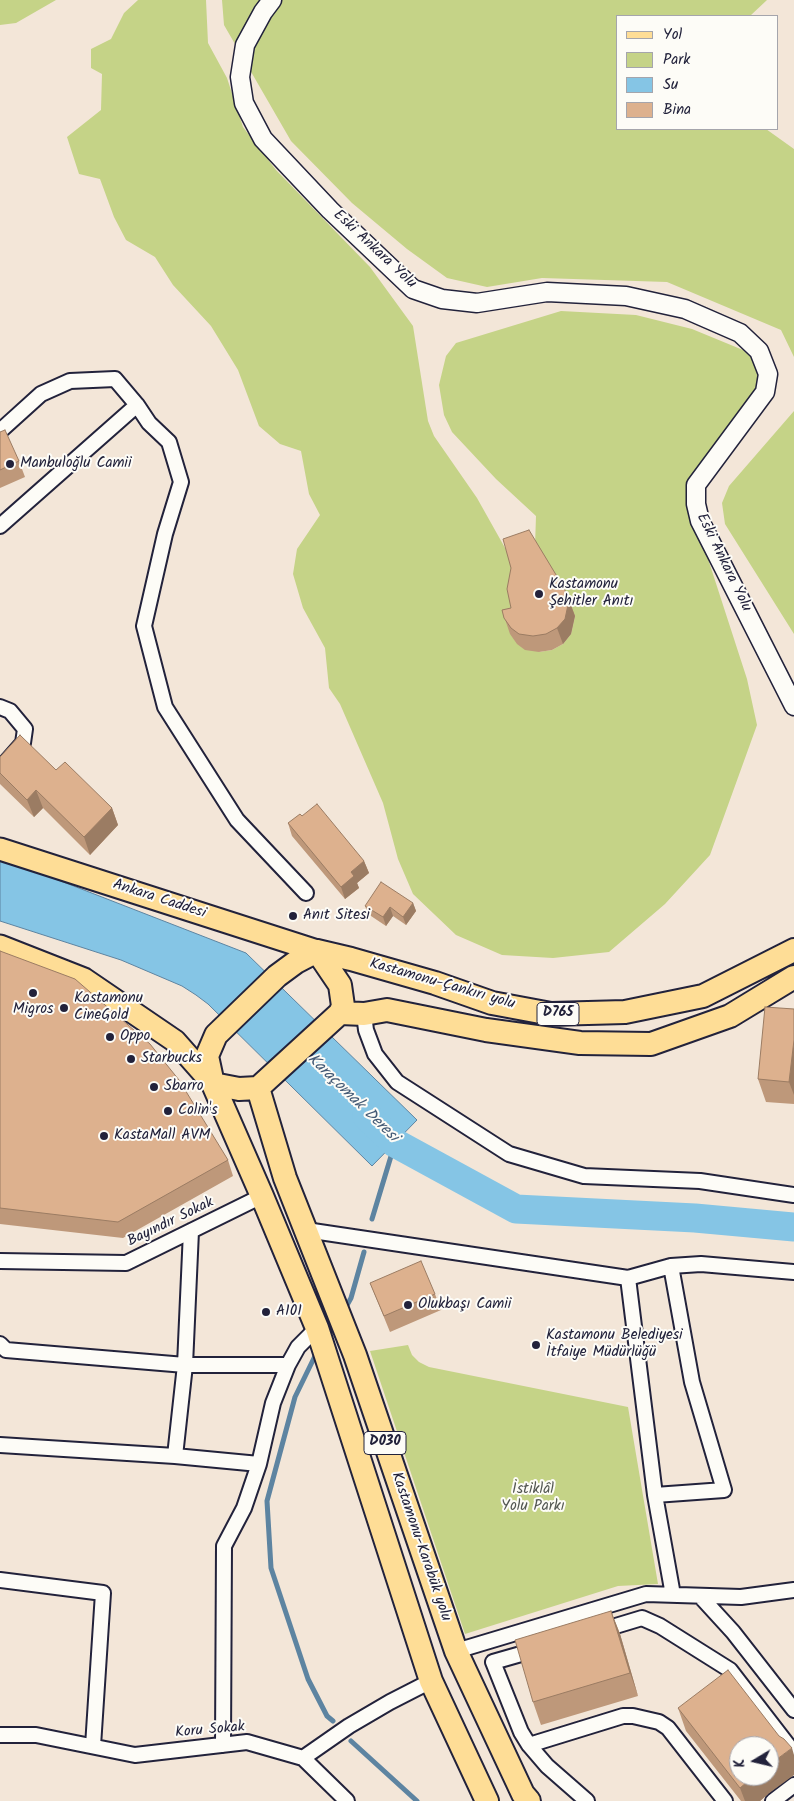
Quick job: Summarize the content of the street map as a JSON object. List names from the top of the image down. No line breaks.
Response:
{"streets":{"highway":["Kastamonu-Çankırı yolu","D765","D030","Kastamonu-Karabük yolu"],"main road":["Ankara Caddesi"],"street":["Eski Ankara Yolu","Bayındır Sokak","Koru Sokak"]},"crossings":[["Ankara Caddesi","Kastamonu-Çankırı yolu"]],"water":["Karaçomak Deresi"],"parks":["İstiklâl Yolu Parkı"],"places":["Manbuloğlu Camii","Kastamonu Şehitler Anıtı","Anıt Sitesi","Migros","Kastamonu CineGold","Oppo","Starbucks","Sbarro","Colin's","KastaMall AVM","Olukbaşı Camii","A101","Kastamonu Belediyesi İtfaiye Müdürlüğü"],"legend":["Yol","Park","Su","Bina"],"north":"left"}
